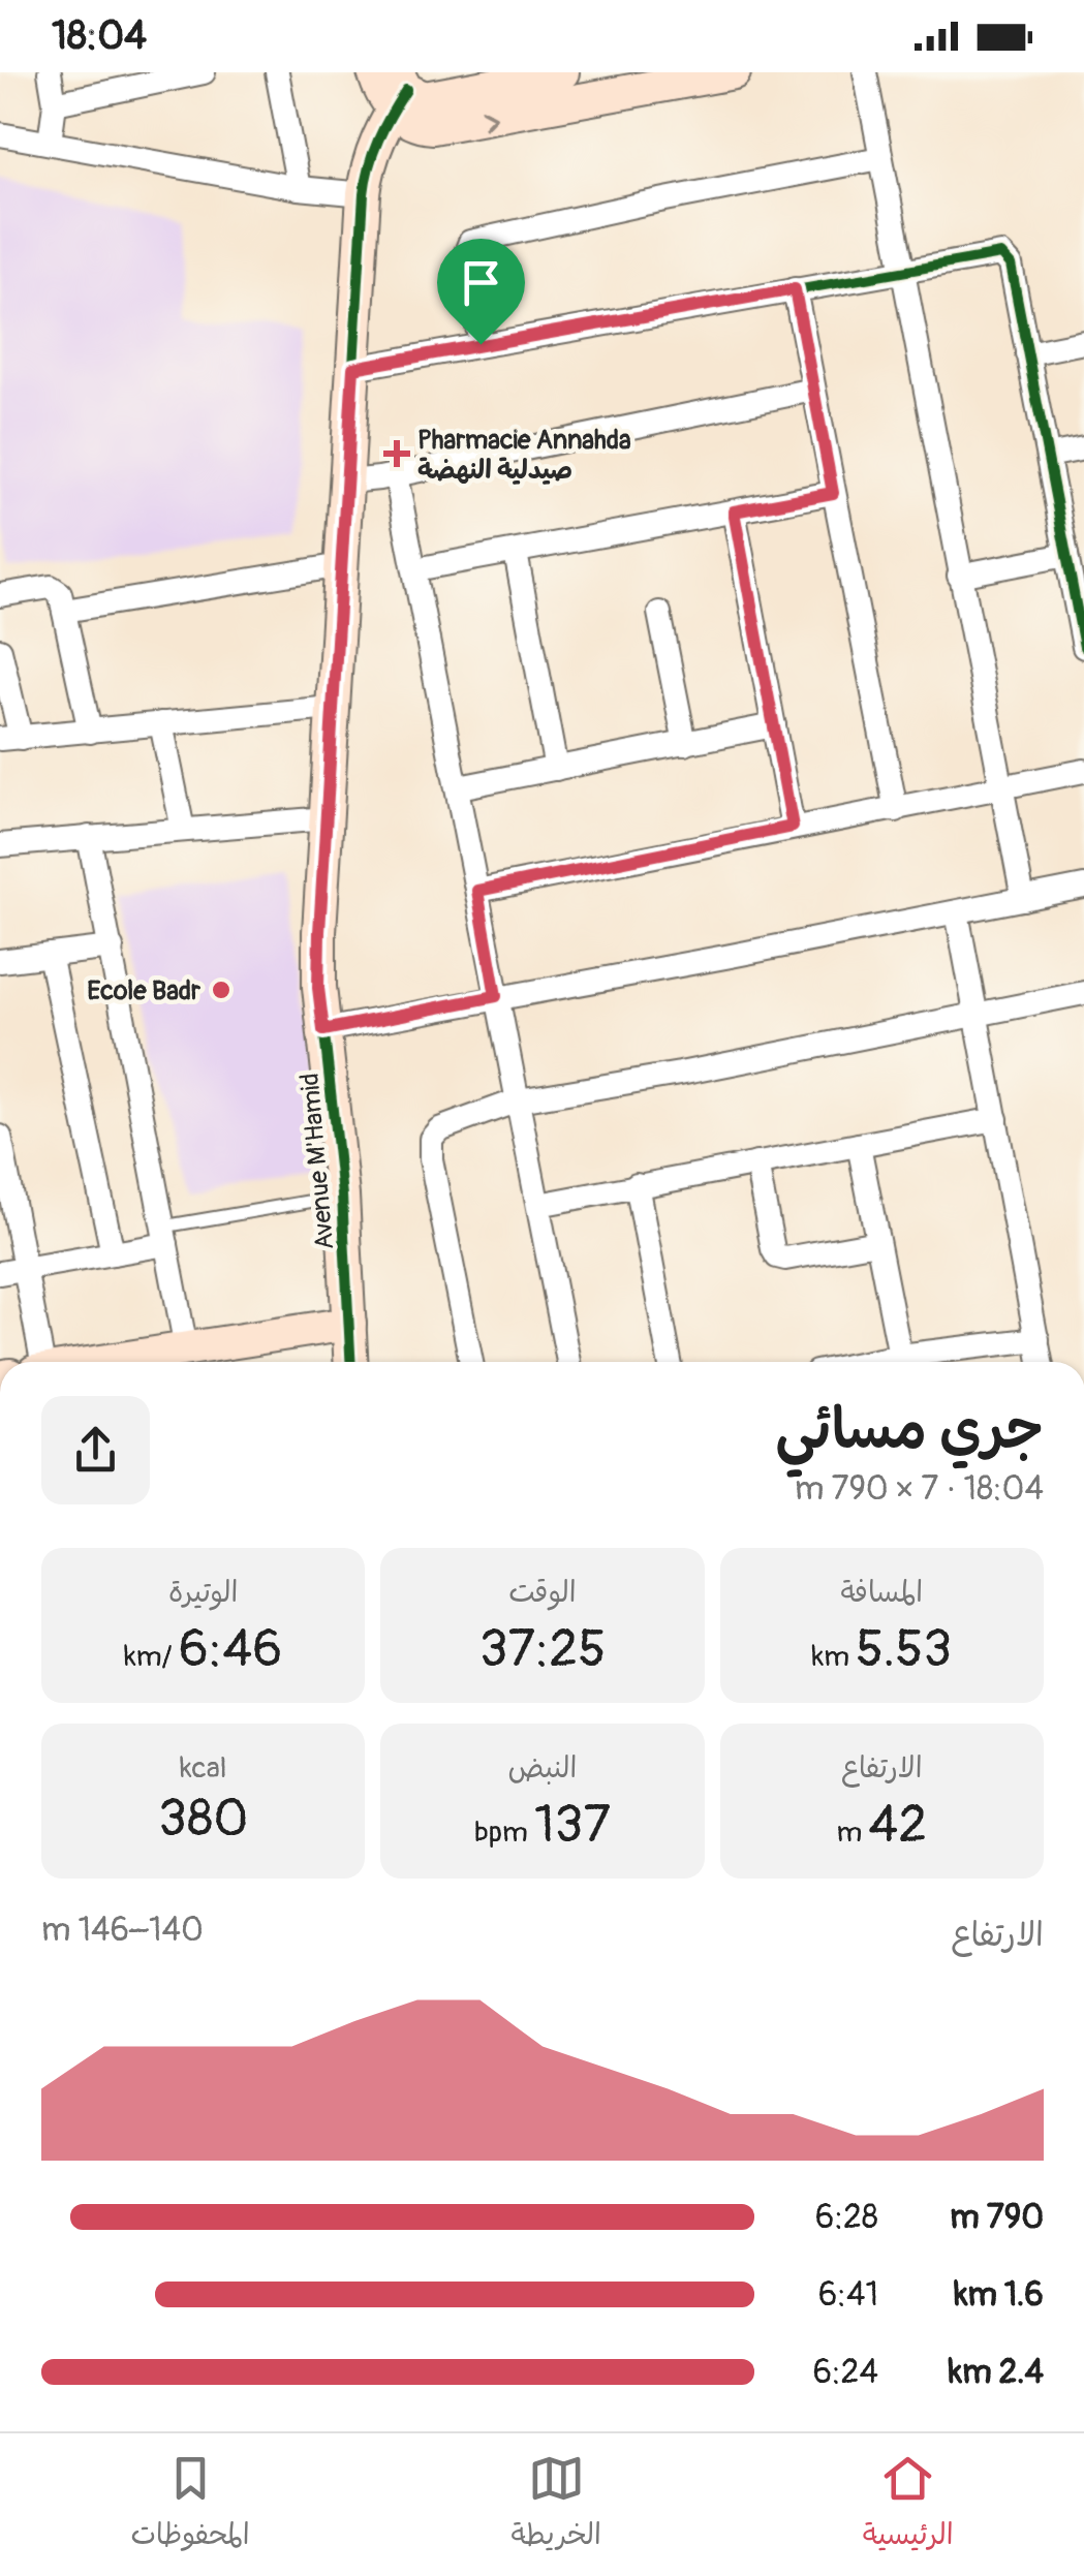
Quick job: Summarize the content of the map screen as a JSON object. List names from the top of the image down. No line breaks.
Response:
{"streets":{"street":["Avenue M'Hamid"]},"places":{"health":["Pharmacie Annahda صيدلية النهضة"],"other":["Ecole Badr"]},"page":{"status":"18:04","heading":["جري مسائي","18:04 · 7 × 790 m"],"stats":[["المسافة","5.53 km"],["الوقت","37:25"],["الوتيرة","6:46 /km"],["الارتفاع","42 m"],["النبض","137 bpm"],["kcal","380"]],"chart":["الارتفاع","140–146 m"],"list":[{"name":"790 m","note":"6:28"},{"name":"1.6 km","note":"6:41"},{"name":"2.4 km","note":"6:24"}],"tabs":["الرئيسية","الخريطة","المحفوظات"]}}
